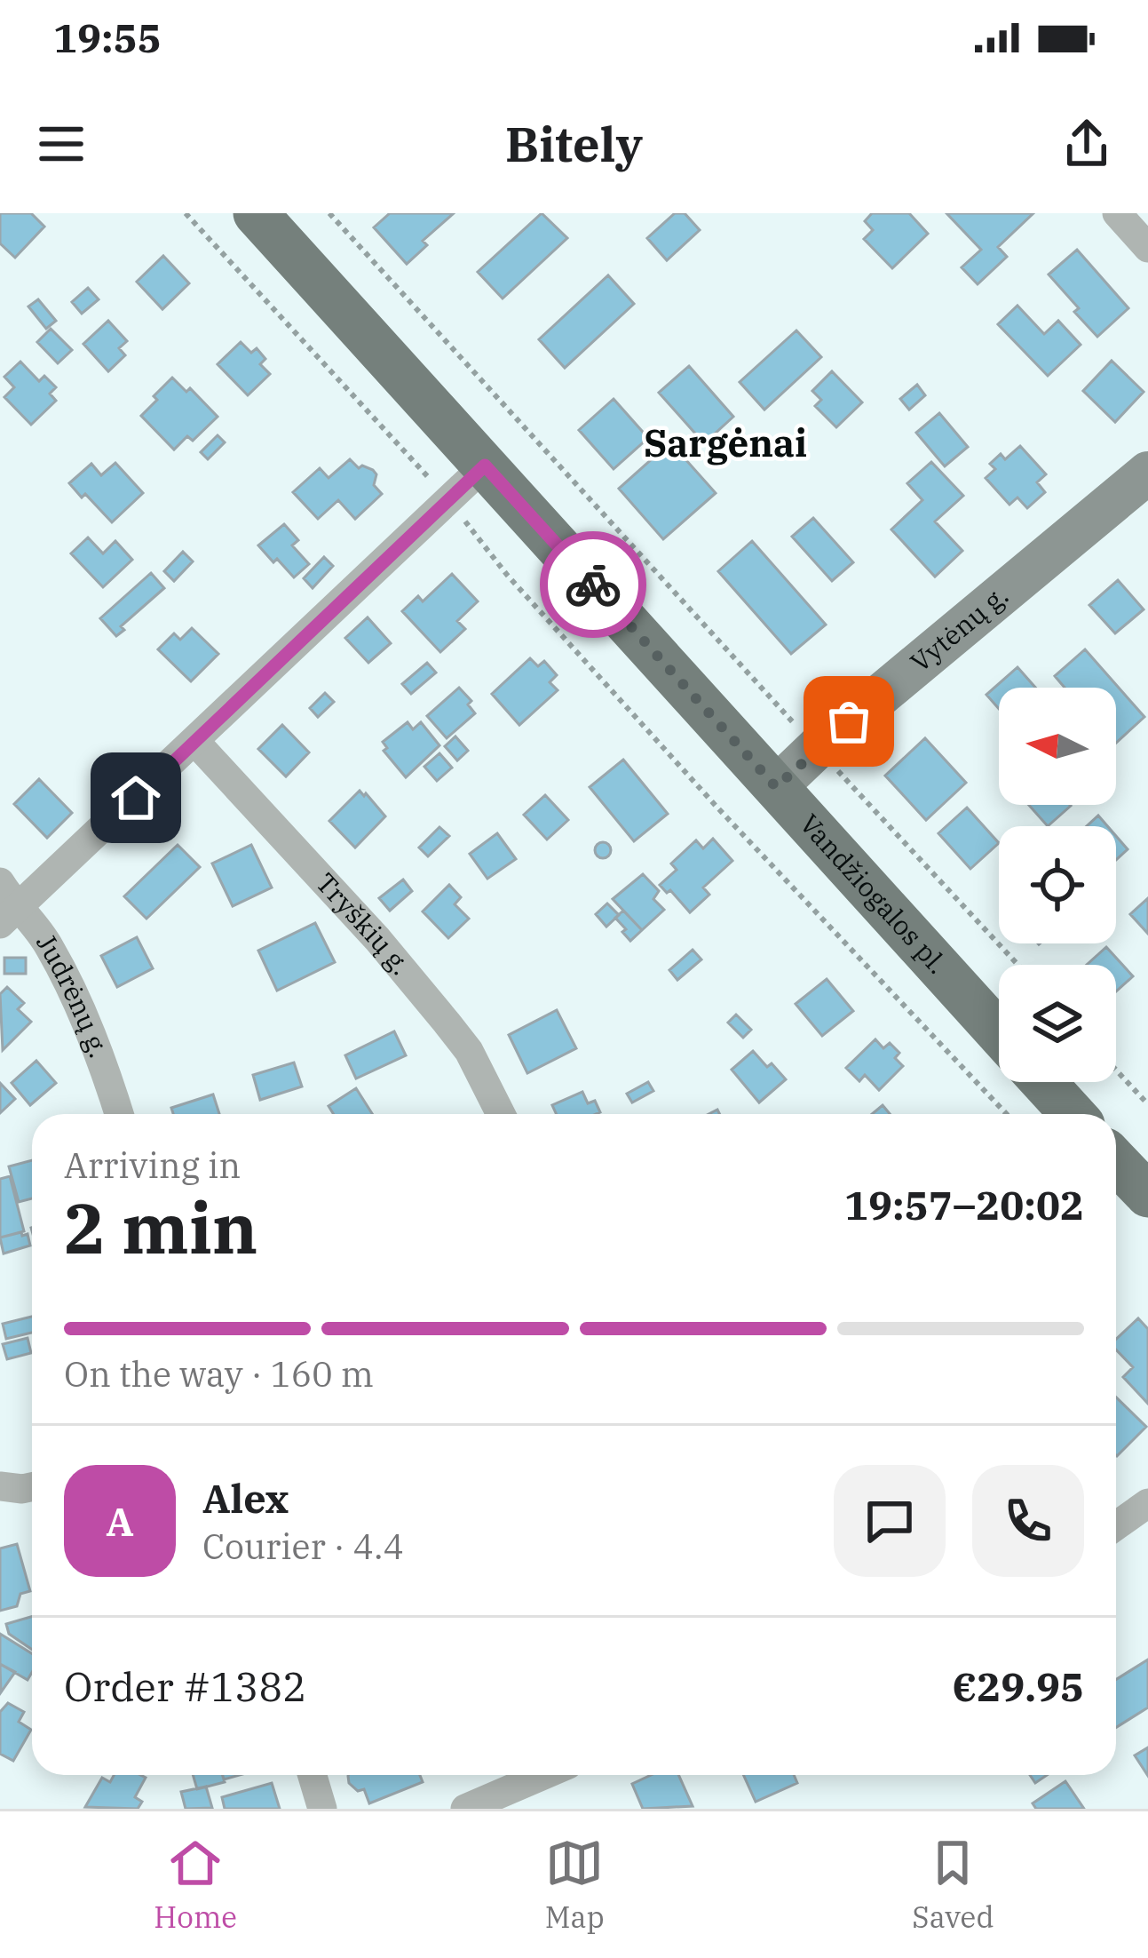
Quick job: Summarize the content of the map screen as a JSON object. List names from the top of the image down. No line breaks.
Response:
{"streets":{"main road":["Vytėnų g.","Vandžiogalos pl."],"street":["Tryškių g.","Judrėnų g."]},"crossings":[["Vytėnų g.","Vandžiogalos pl."]],"districts":["Sargėnai"],"north":"left","page":{"status":"19:55","header":"Bitely","heading":["2 min","Arriving in","19:57–20:02"],"panel":["Alex","Courier · 4.4","Order #1382","€29.95"],"bar":"On the way · 160 m","round":"A","tabs":["Home","Map","Saved"]}}
